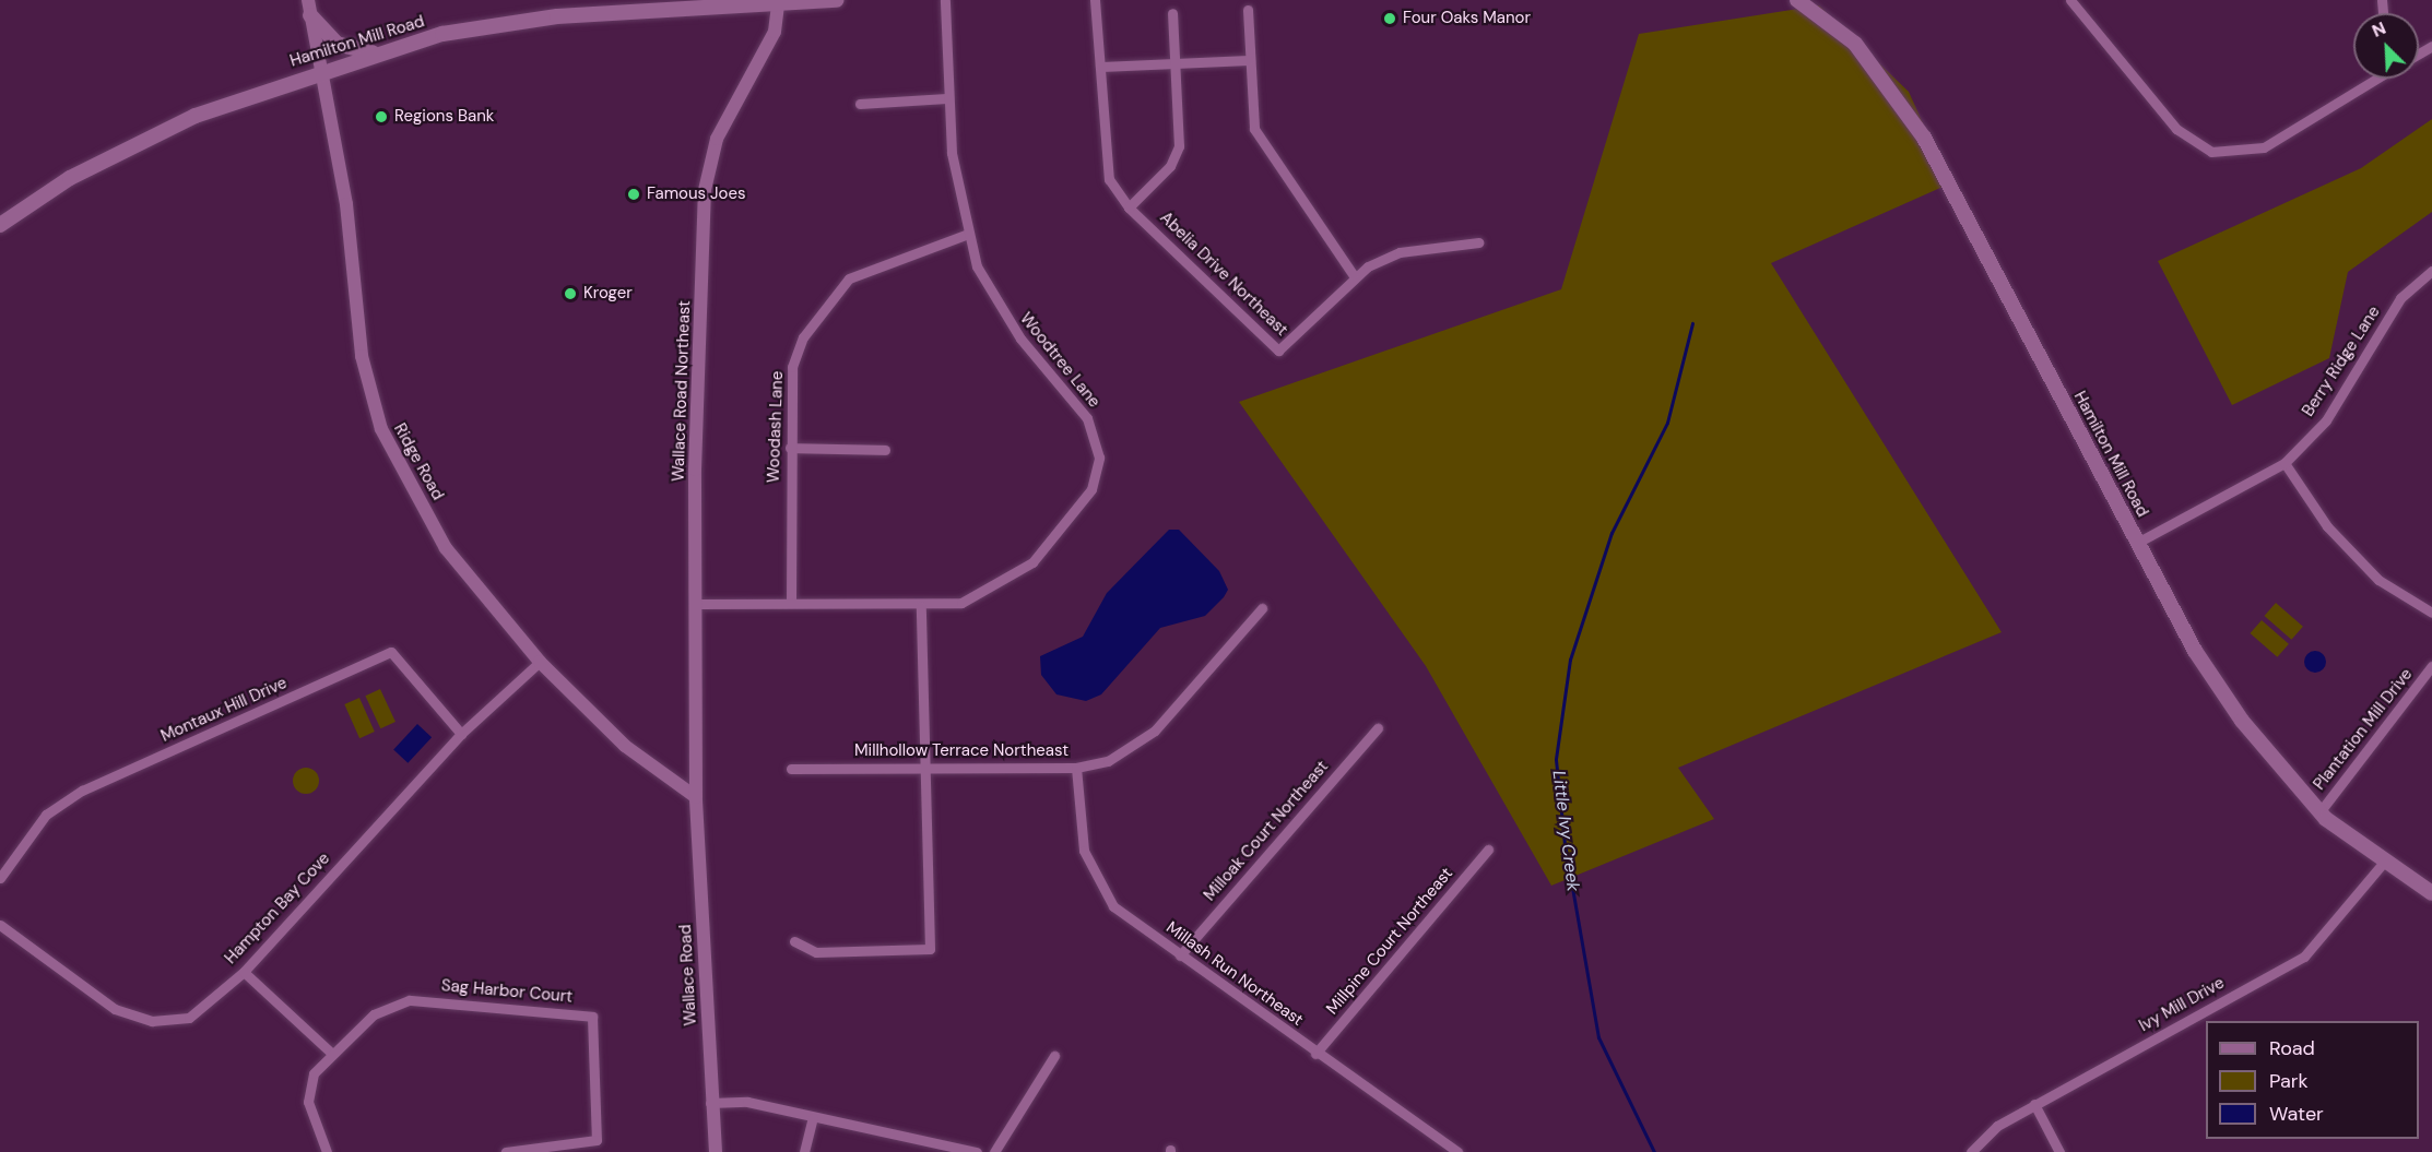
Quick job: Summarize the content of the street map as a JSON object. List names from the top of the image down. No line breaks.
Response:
{"streets":{"main road":["Hamilton Mill Road"],"street":["Abelia Drive Northeast","Woodtree Lane","Berry Ridge Lane","Wallace Road Northeast","Woodash Lane","Ridge Road","Montaux Hill Drive","Plantation Mill Drive","Millhollow Terrace Northeast","Milloak Court Northeast","Hampton Bay Cove","Millpine Court Northeast","Millash Run Northeast","Wallace Road","Sag Harbor Court","Ivy Mill Drive"]},"crossings":[["Hamilton Mill Road","Berry Ridge Lane"],["Hamilton Mill Road","Wallace Road Northeast"],["Hamilton Mill Road","Ridge Road"],["Hamilton Mill Road","Plantation Mill Drive"],["Hamilton Mill Road","Ivy Mill Drive"],["Woodtree Lane","Wallace Road Northeast"],["Woodtree Lane","Woodash Lane"],["Wallace Road Northeast","Ridge Road"],["Wallace Road Northeast","Wallace Road"],["Ridge Road","Hampton Bay Cove"],["Ridge Road","Wallace Road"],["Montaux Hill Drive","Hampton Bay Cove"],["Millhollow Terrace Northeast","Millash Run Northeast"],["Milloak Court Northeast","Millash Run Northeast"],["Millpine Court Northeast","Millash Run Northeast"]],"water":["Little Ivy Creek"],"places":["Four Oaks Manor","Regions Bank","Famous Joes","Kroger"],"legend":["Road","Park","Water"],"north":"top left"}
